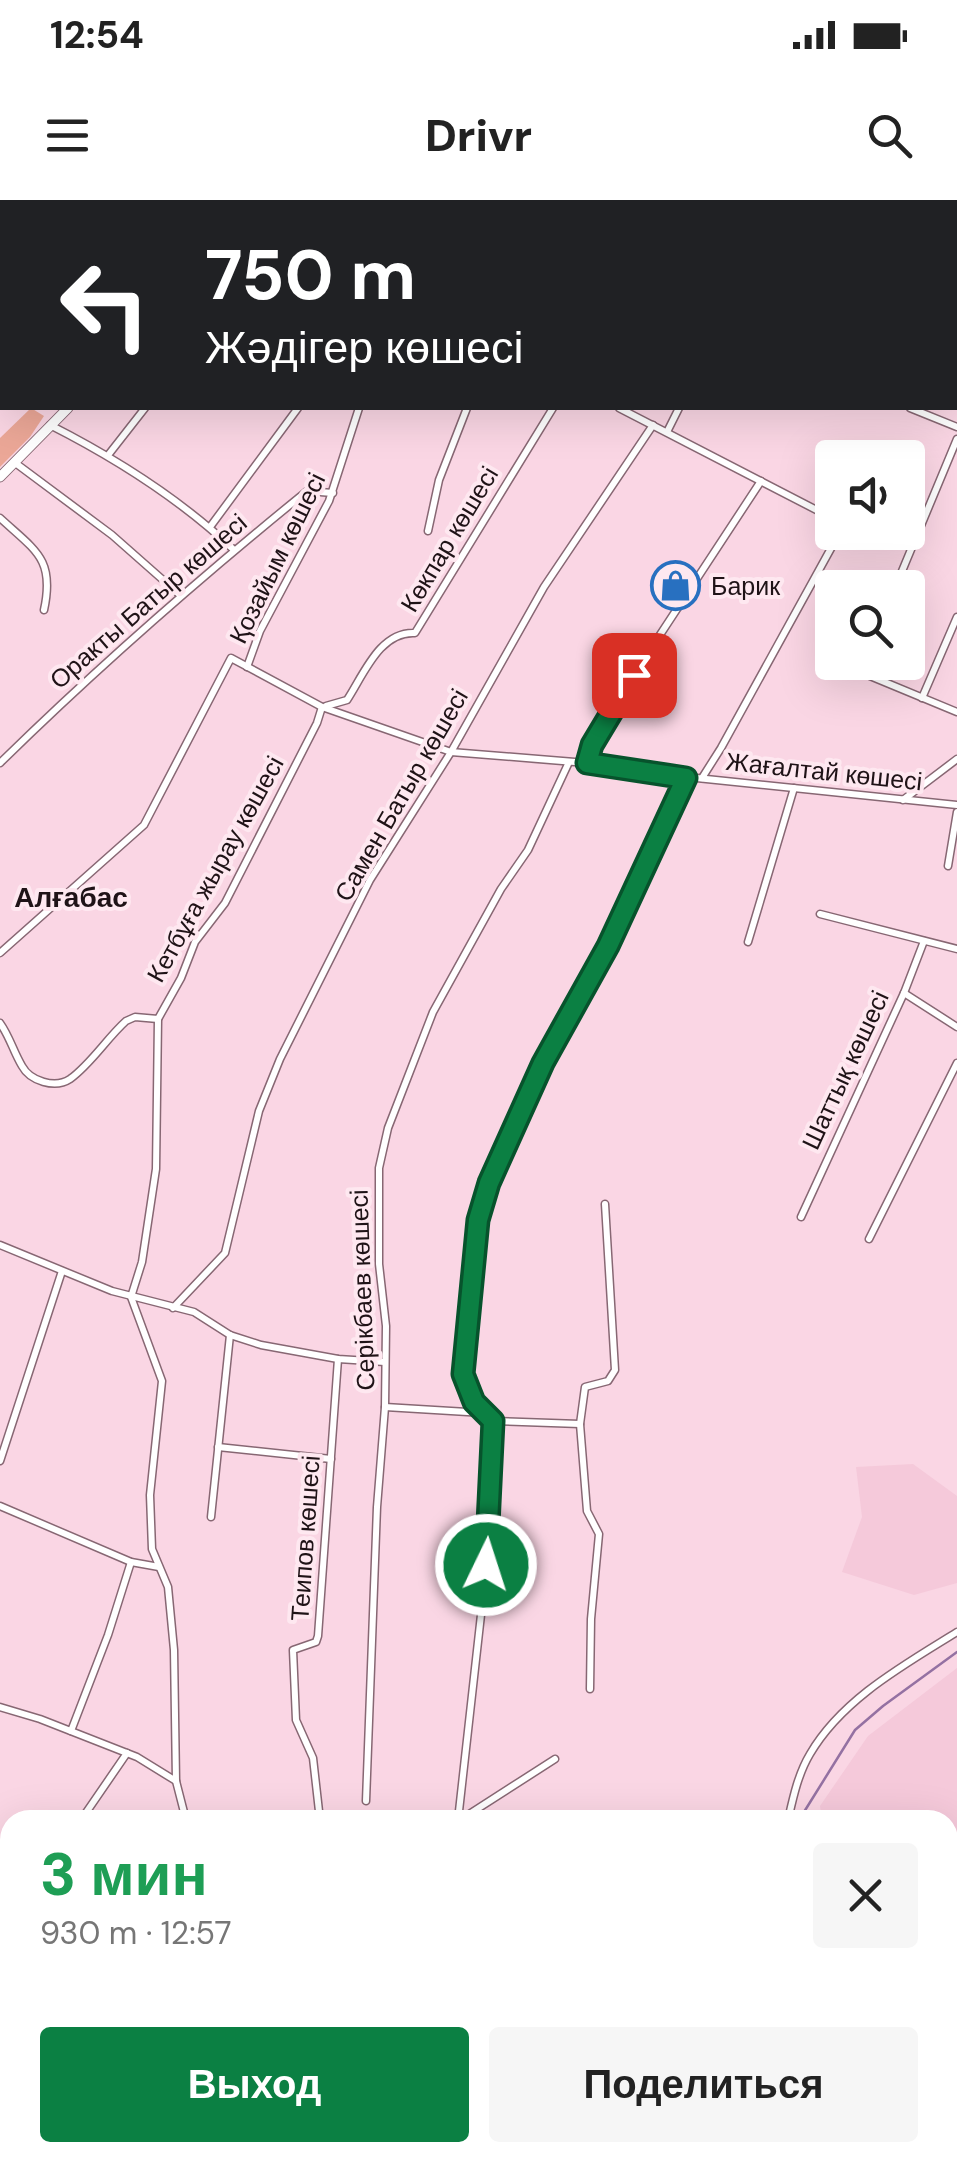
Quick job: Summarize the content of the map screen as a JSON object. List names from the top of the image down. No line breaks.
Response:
{"streets":{"street":["Көкпар көшесі","Қозайым көшесі","Оракты Батыр көшесі","Жағалтай көшесі","Самен Батыр көшесі","Кетбұға жырау көшесі","Шаттық көшесі","Серікбаев көшесі","Теипов көшесі"]},"crossings":[["Көкпар көшесі","Кетбұға жырау көшесі"],["Қозайым көшесі","Оракты Батыр көшесі"],["Жағалтай көшесі","Серікбаев көшесі"]],"districts":["Алғабас"],"places":{"shop":["Барик"]},"page":{"status":"12:54","header":"Drivr","turn":["750 m","Жәдігер көшесі"],"heading":["3 мин","930 m · 12:57"],"buttons":["Выход","Поделиться"]}}
